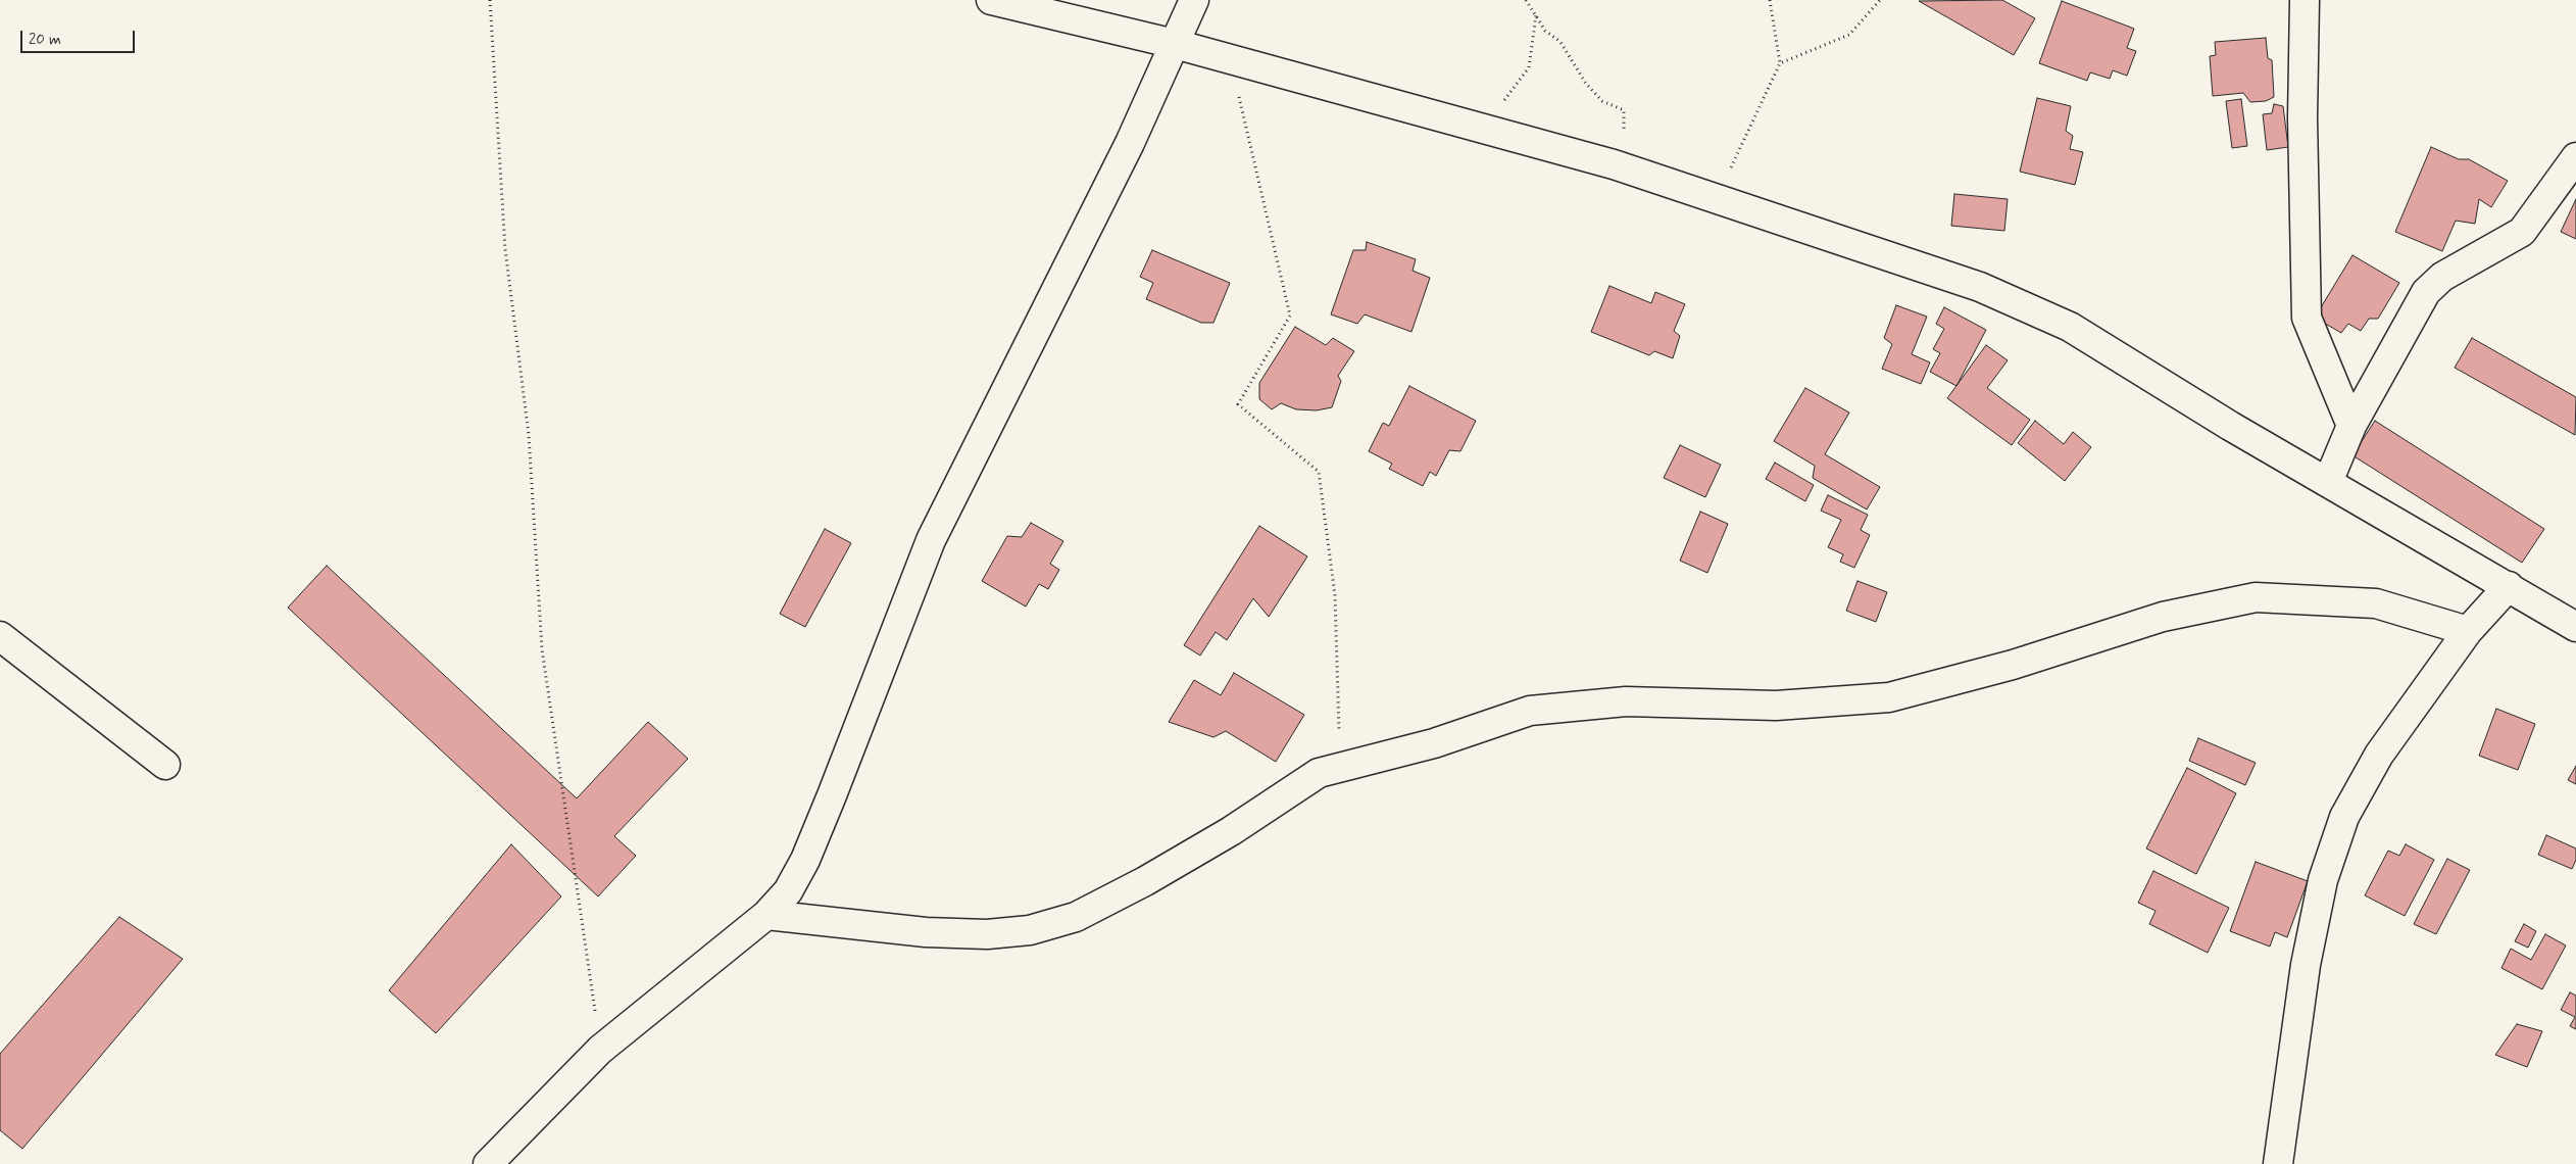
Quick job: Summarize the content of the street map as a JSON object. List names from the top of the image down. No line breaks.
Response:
{"scale_bar":"20 m"}
